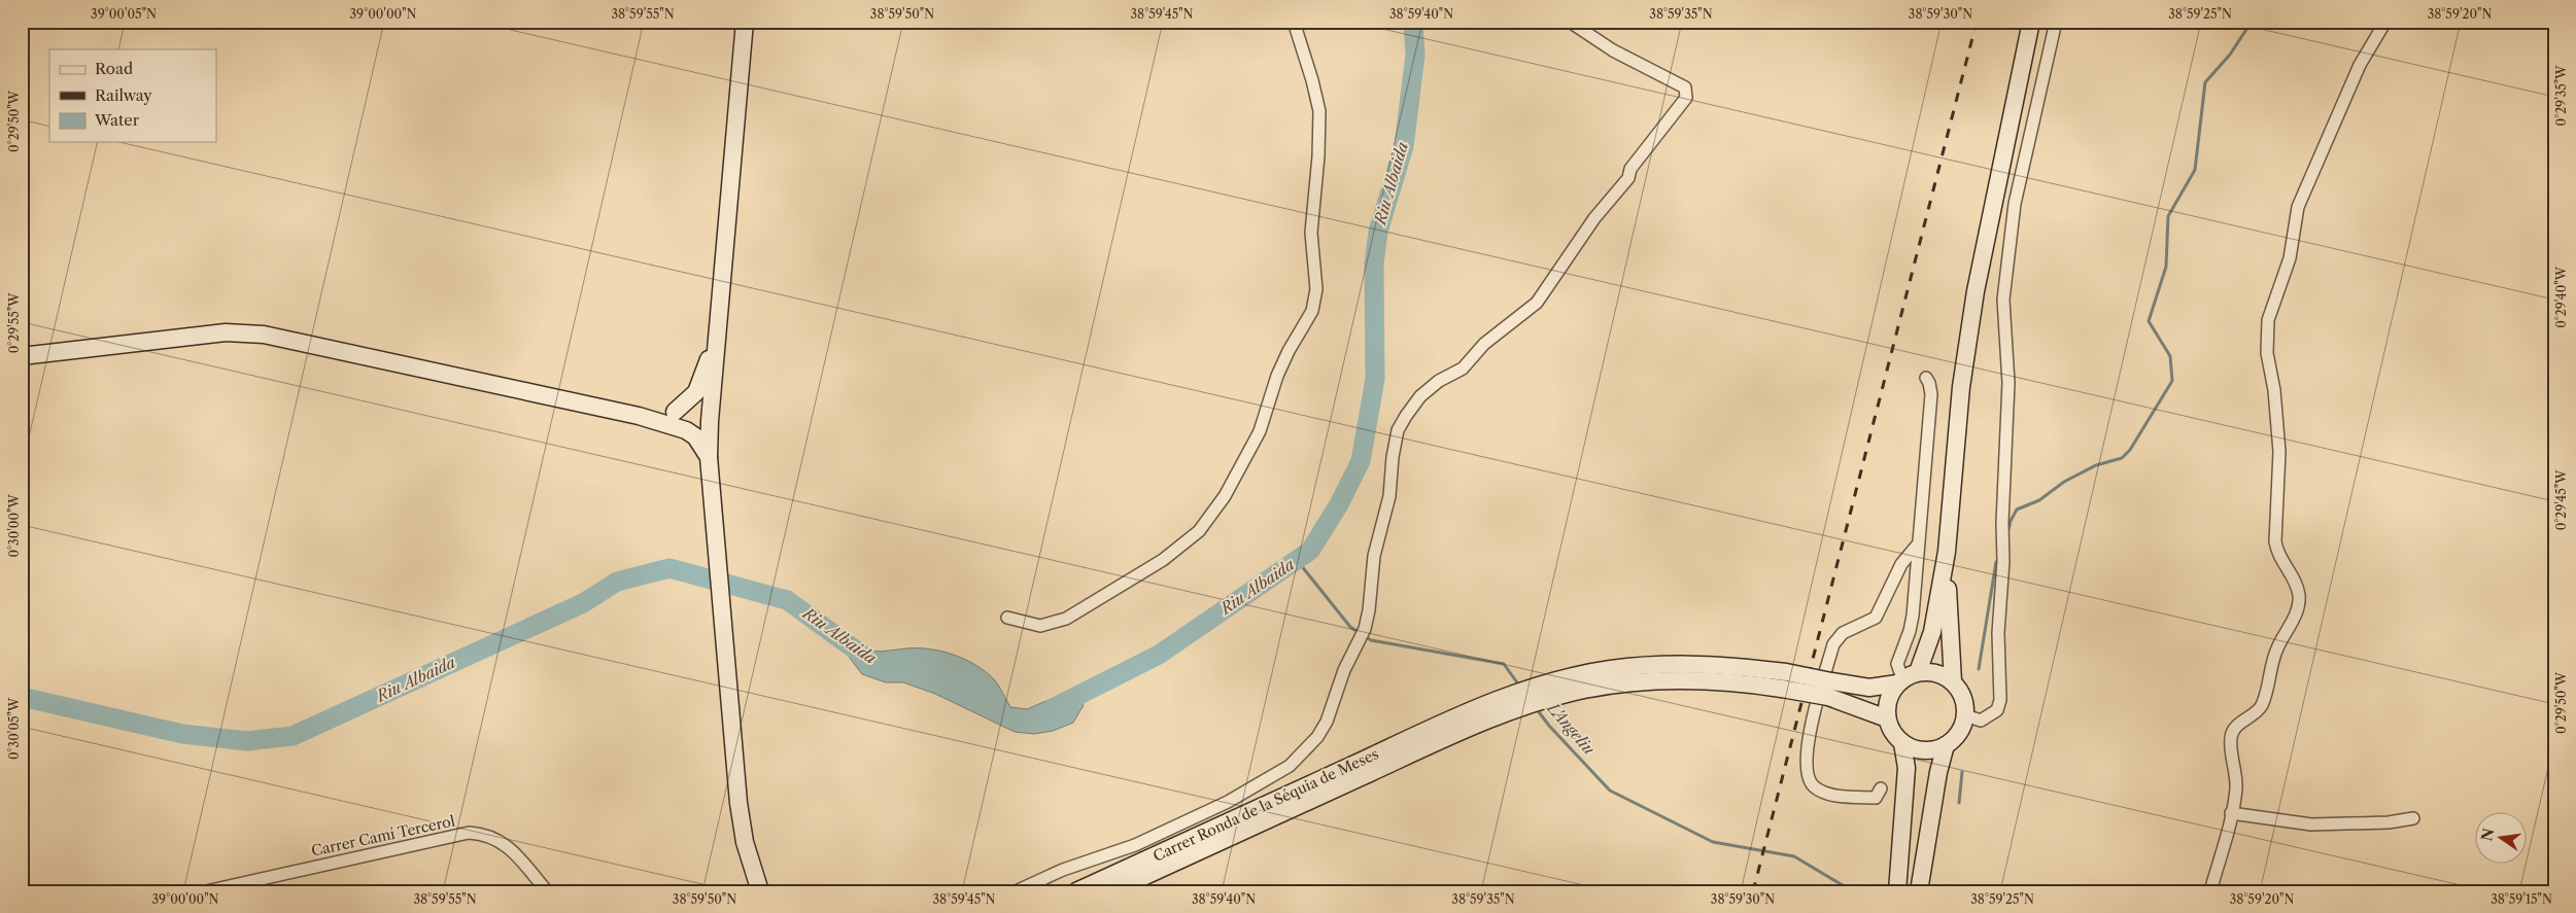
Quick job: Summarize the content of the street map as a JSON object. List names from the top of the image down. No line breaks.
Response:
{"streets":{"main road":["Carrer Ronda de la Séquia de Meses"],"street":["Carrer Camí Tercerol"]},"water":["Riu Albaida","L'Angeliu"],"legend":["Road","Railway","Water"],"north":"left","coordinates":["39°00'05\"N","39°00'00\"N","38°59'55\"N","38°59'50\"N","38°59'45\"N","38°59'40\"N","38°59'35\"N","38°59'30\"N","38°59'25\"N","38°59'20\"N","0°29'35\"W","0°29'50\"W","0°29'40\"W","0°29'55\"W","0°29'45\"W","0°30'00\"W","0°30'05\"W","38°59'15\"N"]}
